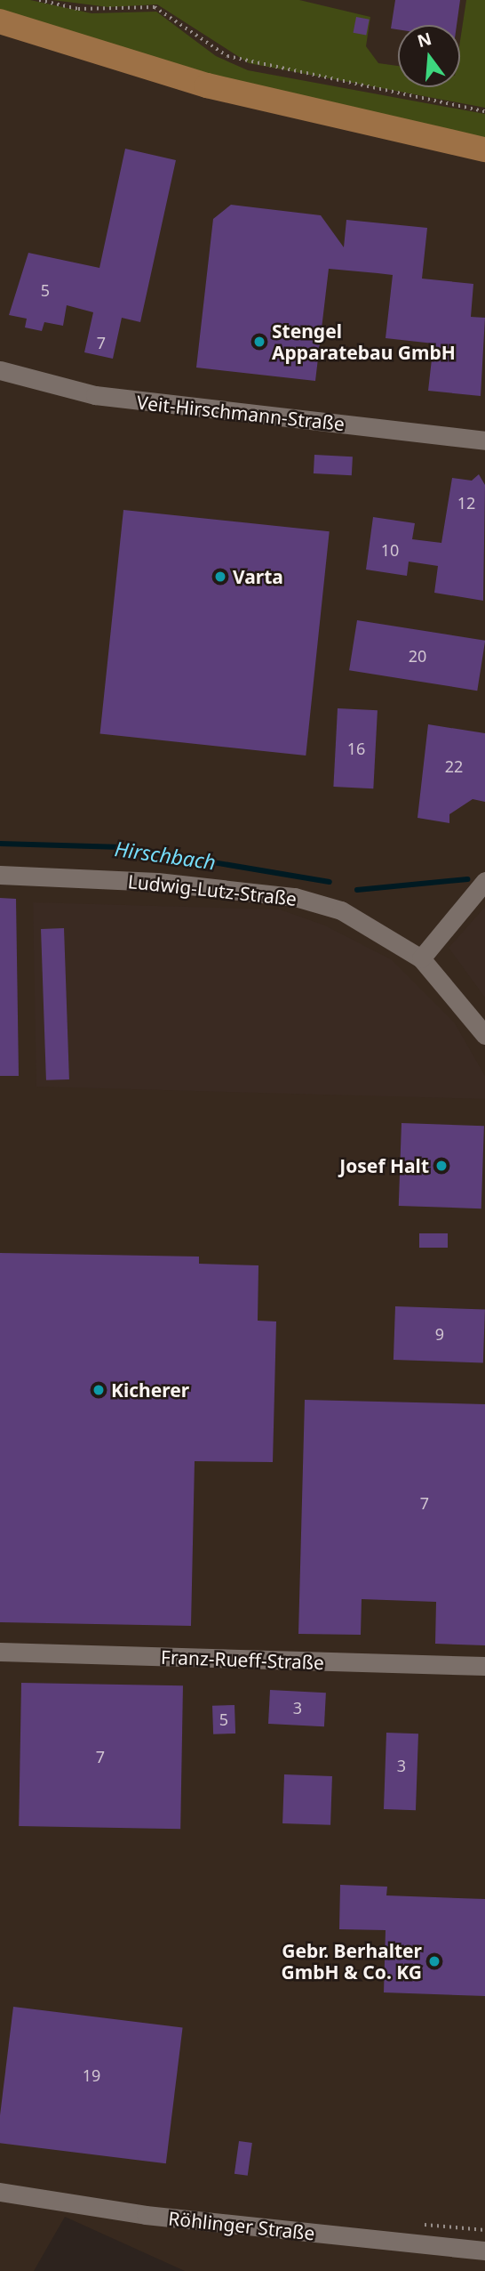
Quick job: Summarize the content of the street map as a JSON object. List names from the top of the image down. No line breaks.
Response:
{"streets":{"street":["Veit-Hirschmann-Straße","Ludwig-Lutz-Straße","Franz-Rueff-Straße","Röhlinger Straße"]},"water":["Hirschbach"],"places":["Stengel Apparatebau GmbH","Varta","Josef Halt","Kicherer","Gebr. Berhalter GmbH & Co. KG"],"house_numbers":["5","7","12","10","20","16","22","9","7","3","5","7","3","19"],"north":"top"}
